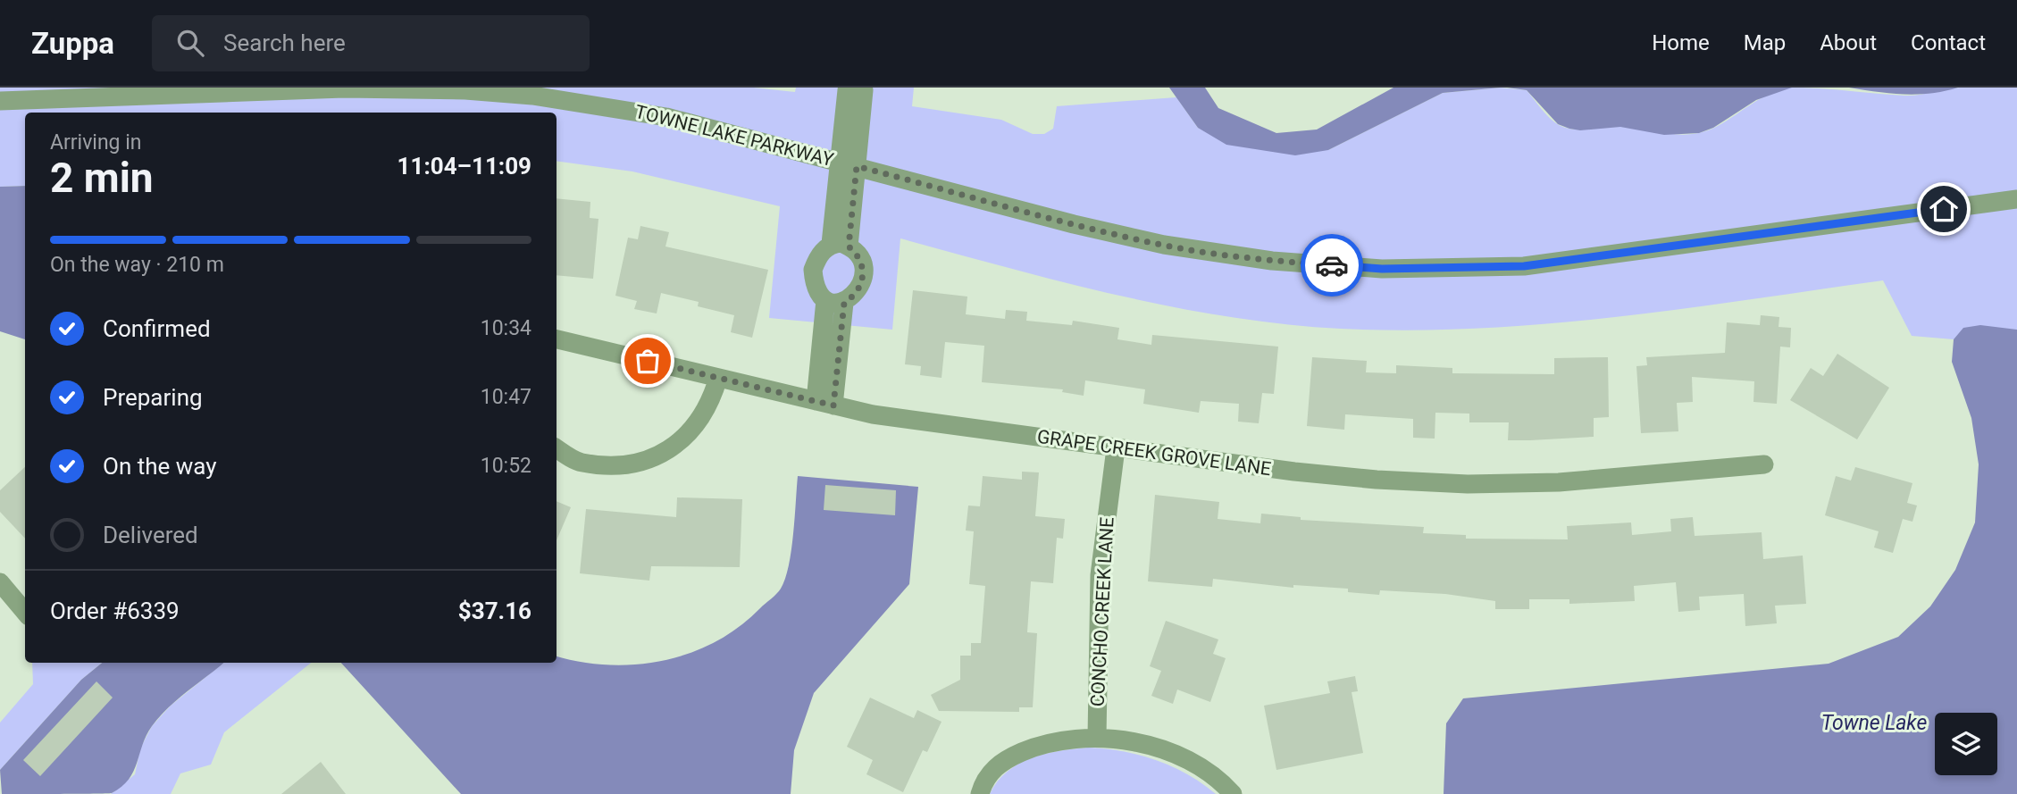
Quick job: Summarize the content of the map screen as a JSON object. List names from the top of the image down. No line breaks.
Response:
{"streets":{"street":["TOWNE LAKE PARKWAY","GRAPE CREEK GROVE LANE","CONCHO CREEK LANE"]},"crossings":[["GRAPE CREEK GROVE LANE","CONCHO CREEK LANE"]],"water":["Towne Lake"],"page":{"header":"Zuppa","search":"Search here","nav":["Home","Map","About","Contact"],"heading":["2 min","Arriving in","11:04–11:09"],"panel":["Order #6339","$37.16"],"bar":"On the way · 210 m","list":[["Confirmed","10:34"],["Preparing","10:47"],["On the way","10:52"],"Delivered"]}}
